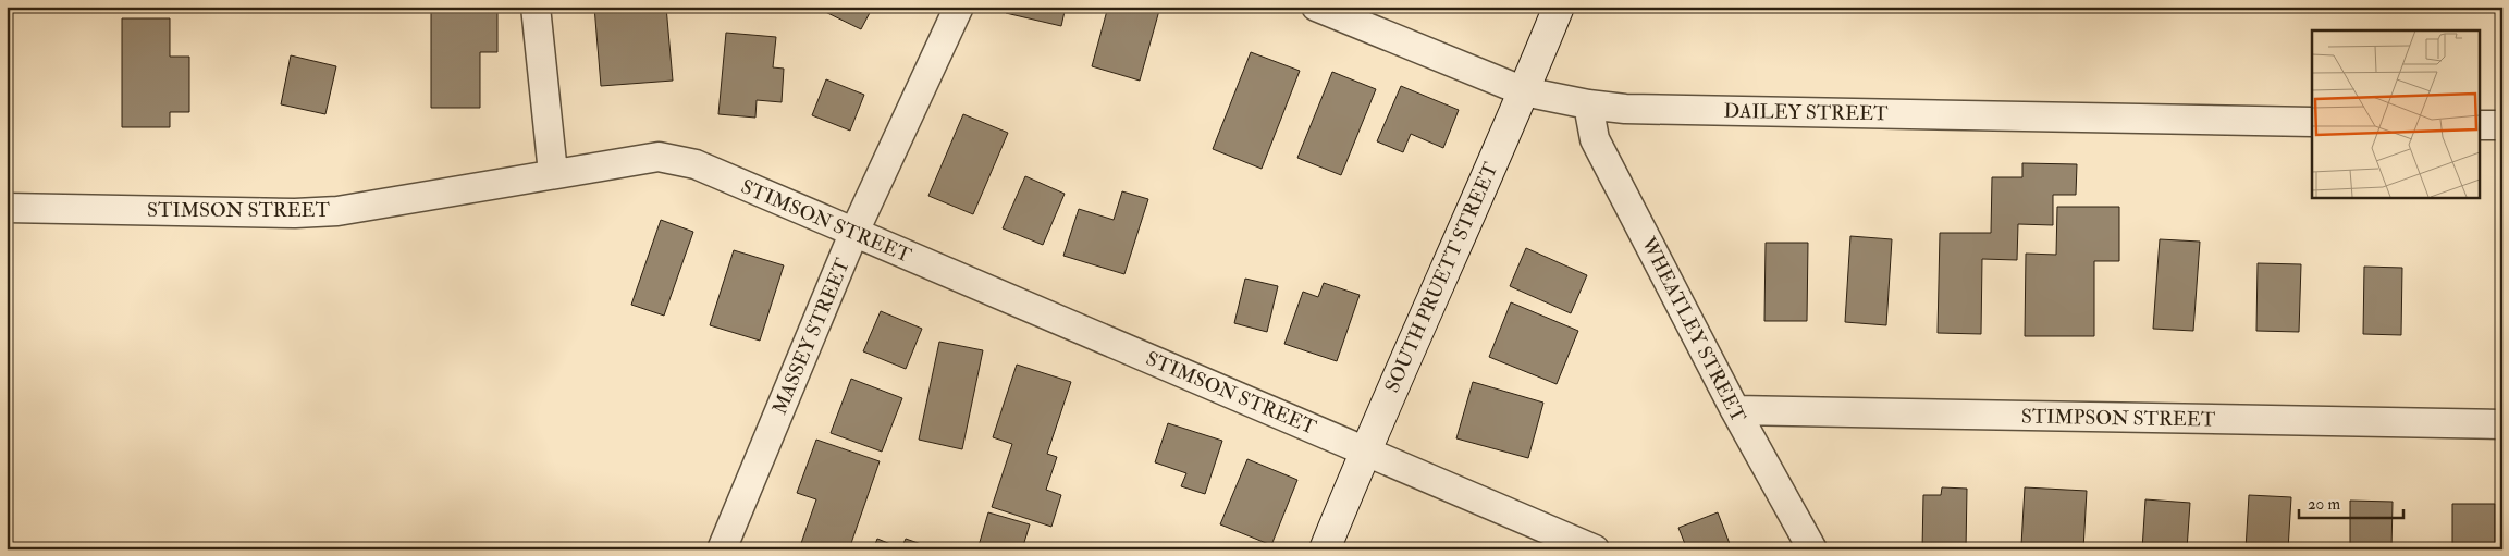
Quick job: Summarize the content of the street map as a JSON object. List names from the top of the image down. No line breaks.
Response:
{"streets":{"street":["DAILEY STREET","STIMSON STREET","SOUTH PRUETT STREET","WHEATLEY STREET","MASSEY STREET","STIMPSON STREET"]},"crossings":[["DAILEY STREET","SOUTH PRUETT STREET"],["DAILEY STREET","WHEATLEY STREET"],["STIMSON STREET","SOUTH PRUETT STREET"],["STIMSON STREET","MASSEY STREET"],["WHEATLEY STREET","STIMPSON STREET"]],"scale_bar":"20 m"}
